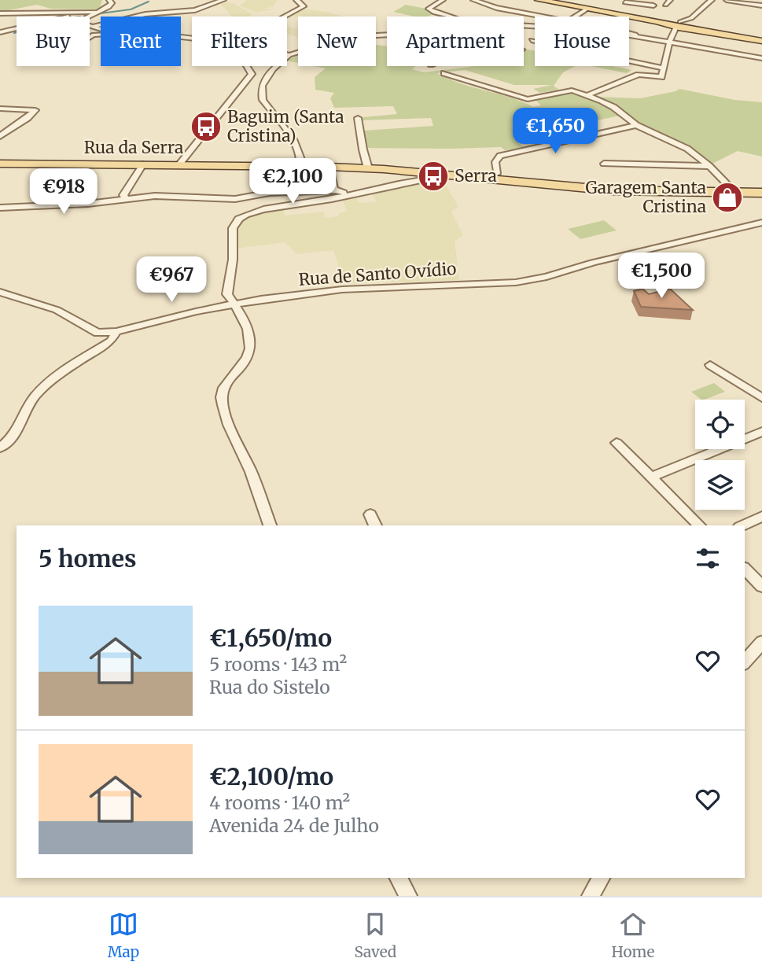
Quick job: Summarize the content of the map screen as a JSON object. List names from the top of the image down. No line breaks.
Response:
{"streets":{"main road":["Rua da Serra"],"street":["Rua de Santo Ovídio"]},"places":{"bus stop":["Baguim (Santa Cristina)","Serra"],"shop":["Garagem Santa Cristina"]},"page":{"chip":["Buy","Rent","Filters","New","Apartment","House"],"price":["€1,650","€2,100","€918","€1,500","€967"],"heading":"5 homes","list":[{"name":"€1,650/mo","note":"5 rooms · 143 m² · Rua do Sistelo"},{"name":"€2,100/mo","note":"4 rooms · 140 m² · Avenida 24 de Julho"}],"tabs":["Map","Saved","Home"]}}
